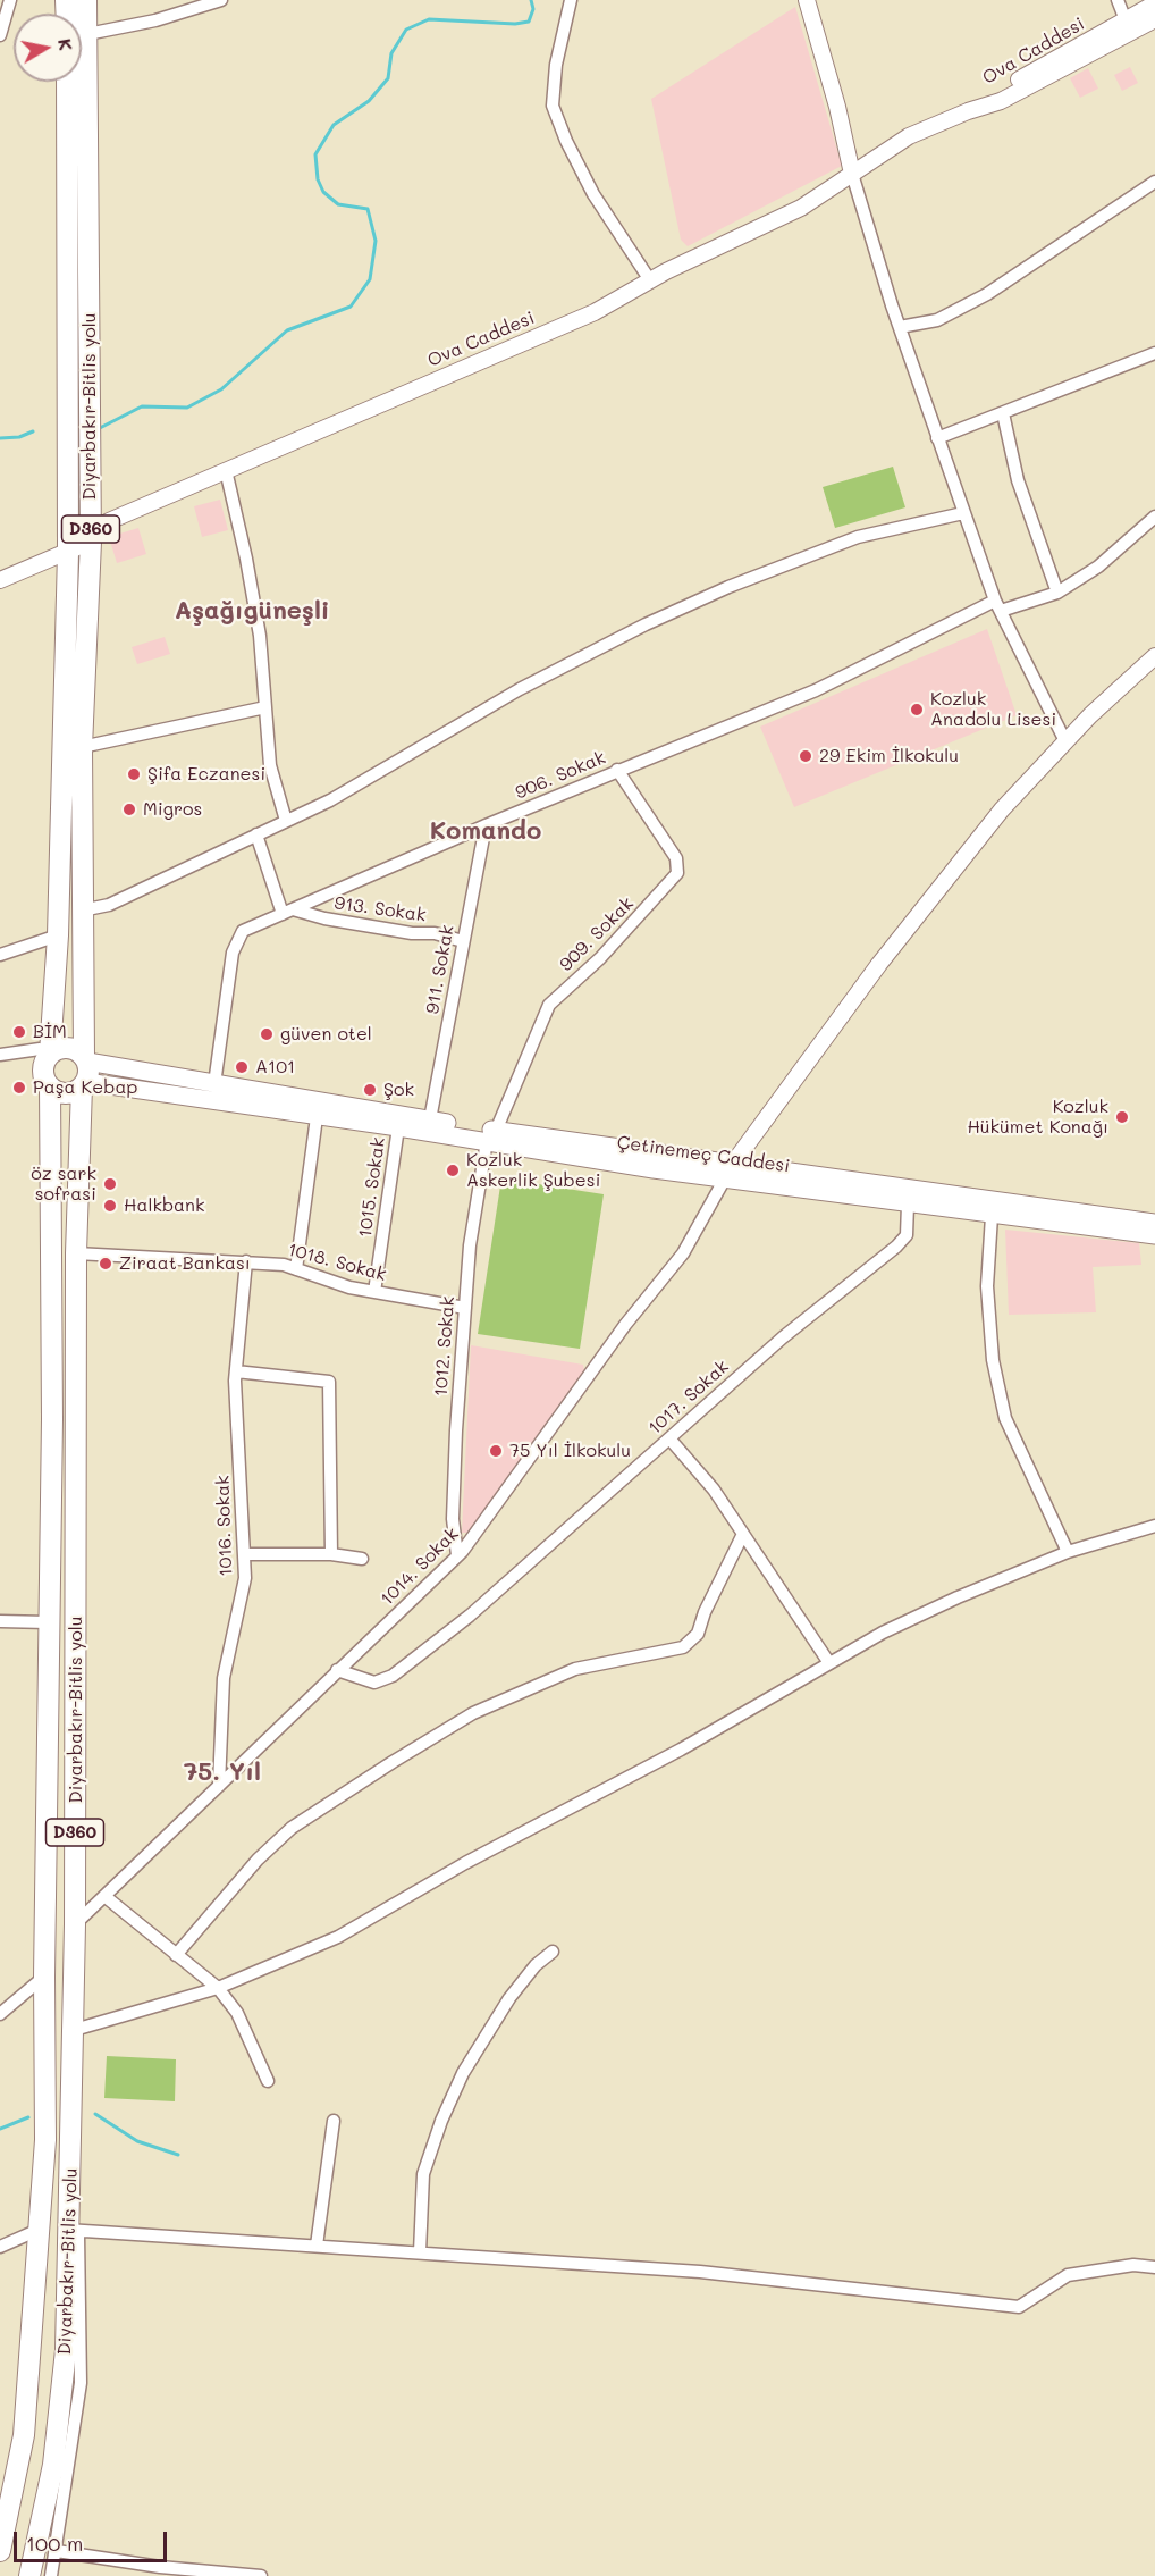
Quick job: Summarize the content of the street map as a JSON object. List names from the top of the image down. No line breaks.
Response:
{"streets":{"highway":["Diyarbakır-Bitlis yolu","D360"],"main road":["Çetinemeç Caddesi"],"street":["Ova Caddesi","906. Sokak","913. Sokak","909. Sokak","911. Sokak","1015. Sokak","1018. Sokak","1012. Sokak","1017. Sokak","1016. Sokak","1014. Sokak"]},"crossings":[["Ova Caddesi","Diyarbakır-Bitlis yolu"],["Diyarbakır-Bitlis yolu","Çetinemeç Caddesi"],["Diyarbakır-Bitlis yolu","1018. Sokak"],["Diyarbakır-Bitlis yolu","1014. Sokak"],["906. Sokak","913. Sokak"],["906. Sokak","909. Sokak"],["906. Sokak","911. Sokak"],["906. Sokak","Çetinemeç Caddesi"],["913. Sokak","911. Sokak"],["909. Sokak","Çetinemeç Caddesi"],["909. Sokak","1012. Sokak"],["911. Sokak","Çetinemeç Caddesi"],["Çetinemeç Caddesi","1015. Sokak"],["Çetinemeç Caddesi","1012. Sokak"],["Çetinemeç Caddesi","1017. Sokak"],["Çetinemeç Caddesi","1014. Sokak"],["1015. Sokak","1018. Sokak"],["1018. Sokak","1012. Sokak"],["1018. Sokak","1016. Sokak"],["1012. Sokak","1014. Sokak"],["1017. Sokak","1014. Sokak"],["1016. Sokak","1014. Sokak"]],"districts":["Aşağıgüneşli","Komando","75. Yıl"],"places":["Kozluk Anadolu Lisesi","29 Ekim İlkokulu","Şifa Eczanesi","Migros","BİM","güven otel","A101","Paşa Kebap","Şok","Kozluk Hükümet Konağı","Kozluk Askerlik Şubesi","öz sark sofrasi","Halkbank","Ziraat Bankası","75 Yıl İlkokulu"],"scale_bar":"100 m","north":"right"}
